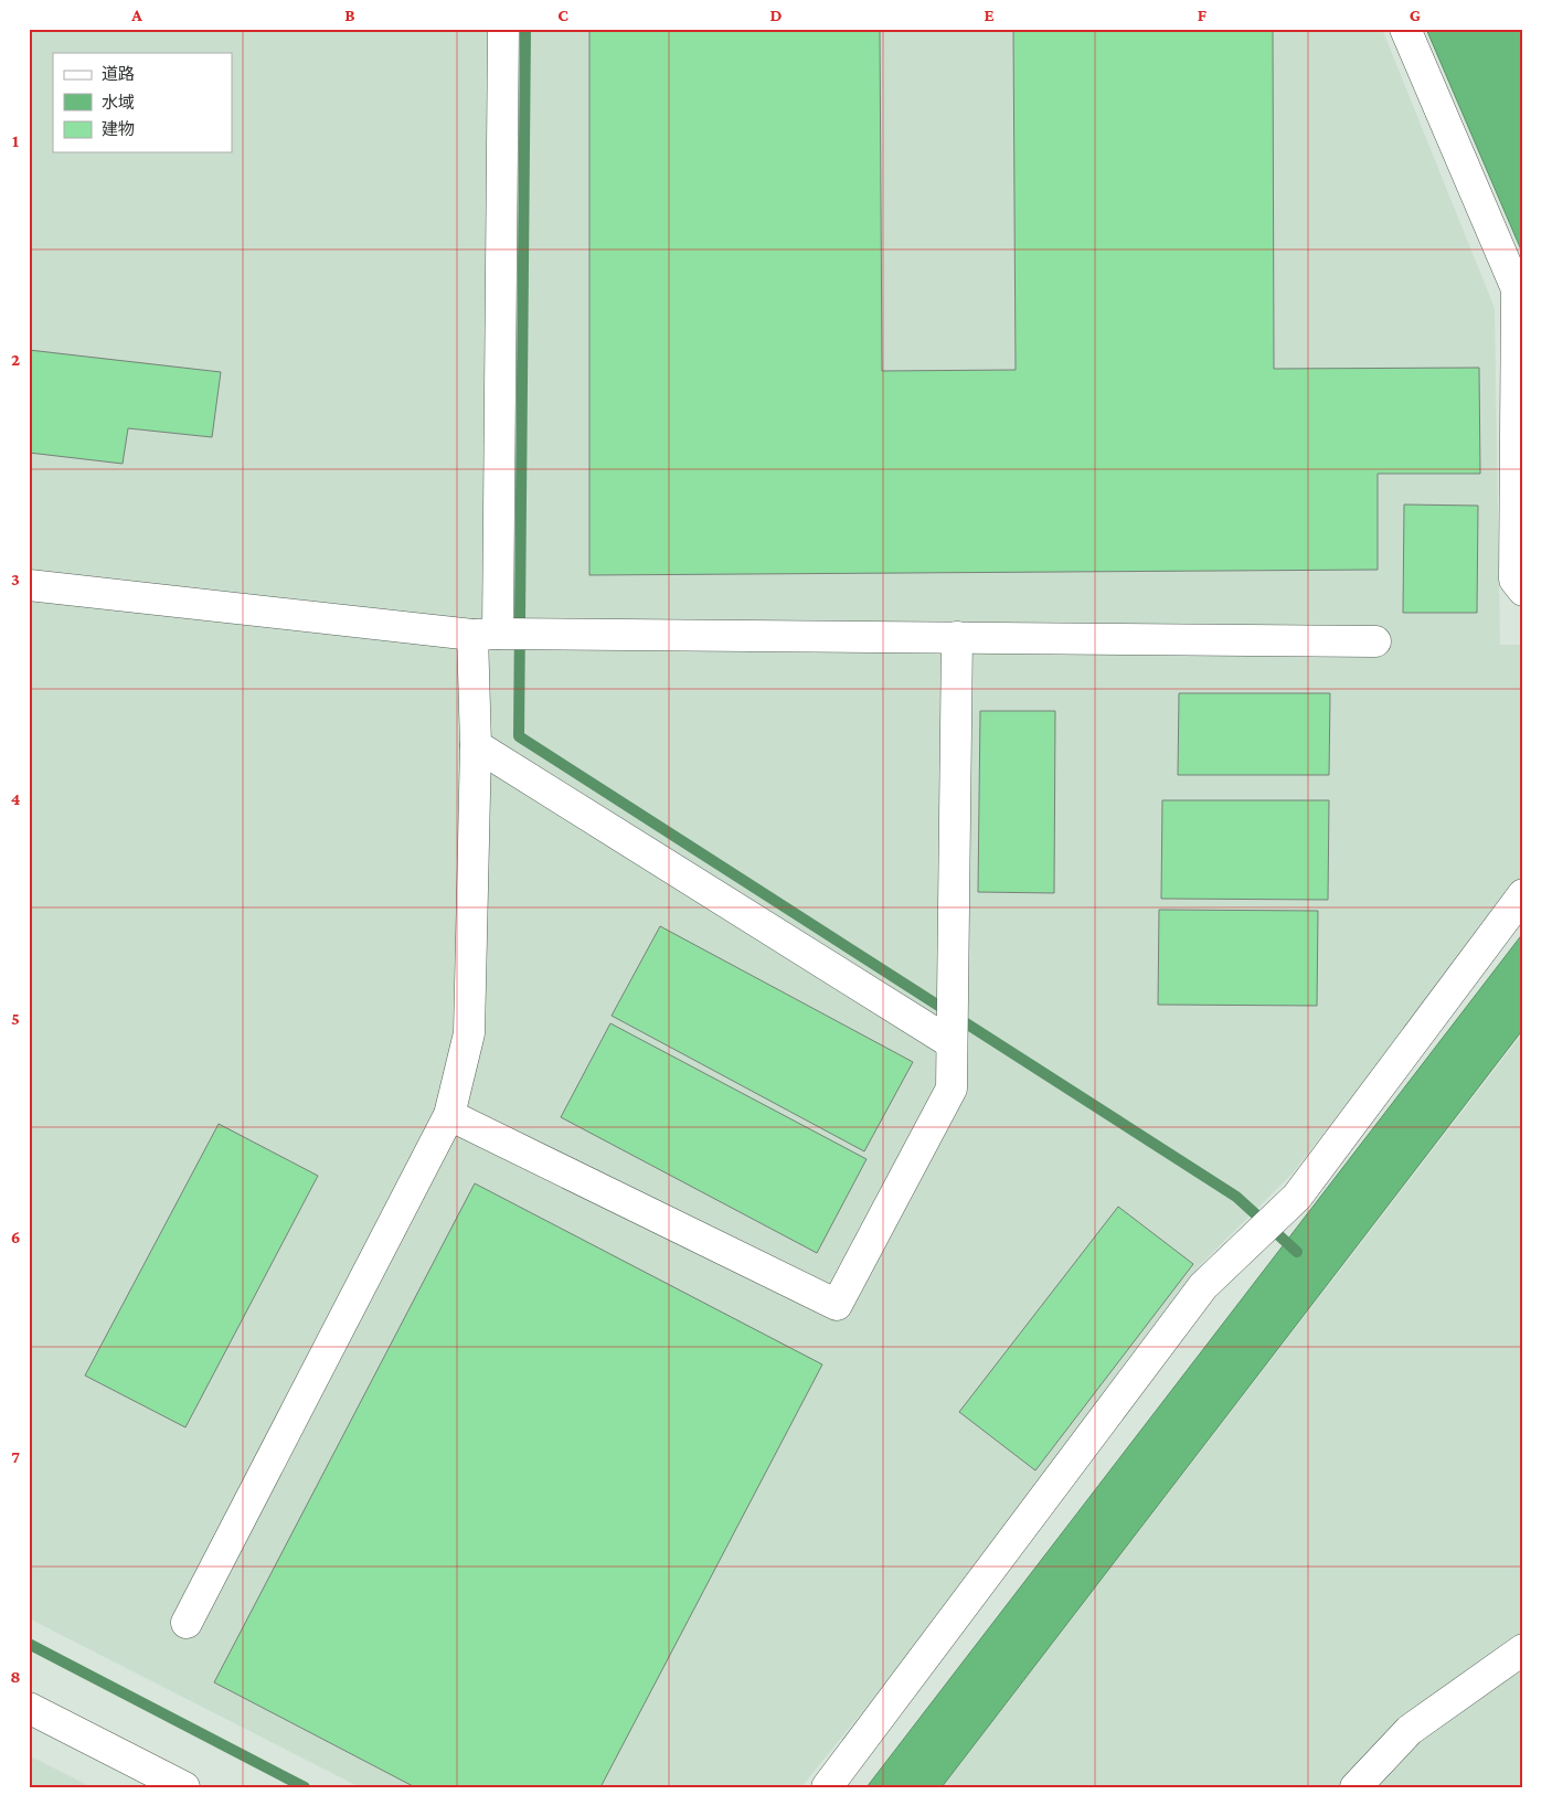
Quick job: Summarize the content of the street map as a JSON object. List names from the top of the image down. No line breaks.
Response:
{"legend":["道路","水域","建物"],"grid":{"columns":["A","B","C","D","E","F","G"],"rows":["1","2","3","4","5","6","7","8"]}}
